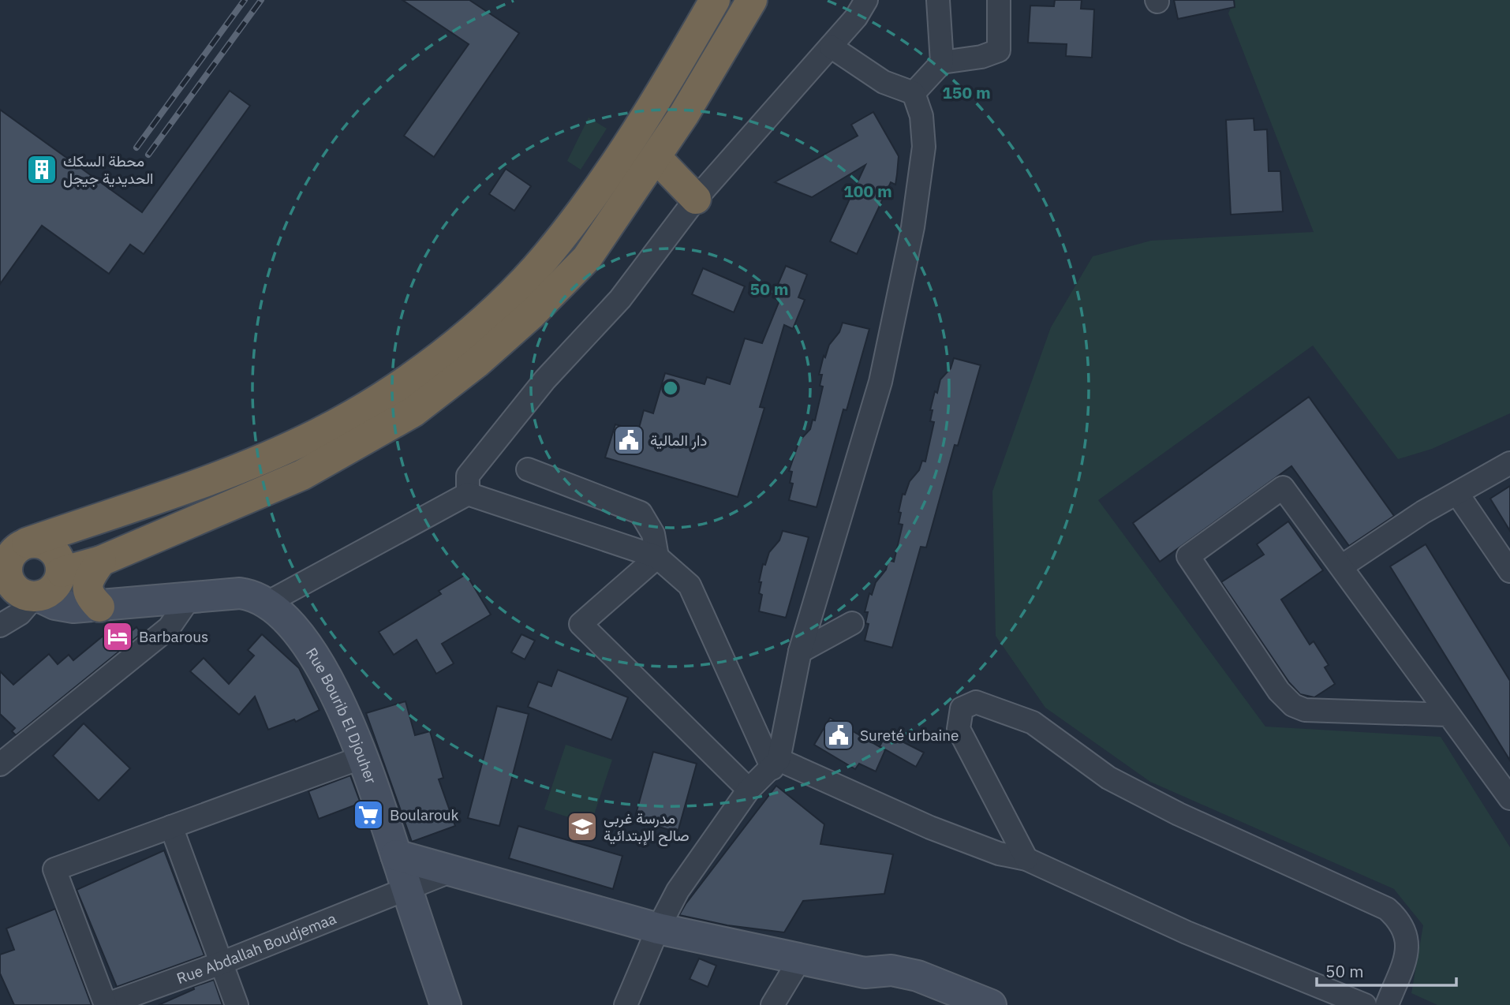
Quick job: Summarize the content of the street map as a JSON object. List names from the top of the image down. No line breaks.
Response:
{"streets":{"main road":["Rue Bourib El Djouher"],"street":["Rue Abdallah Boudjemaa"]},"crossings":[["Rue Bourib El Djouher","Rue Abdallah Boudjemaa"]],"places":{"building":["محطة السكك الحديدية جيجل"],"public building":["دار المالية","Sureté urbaine"],"hotel":["Barbarous"],"supermarket":["Boularouk"],"school or university":["مدرسة غربي صالح الإبتدائية"]},"scale_bar":"50 m","rings":["150 m","100 m","50 m"]}
